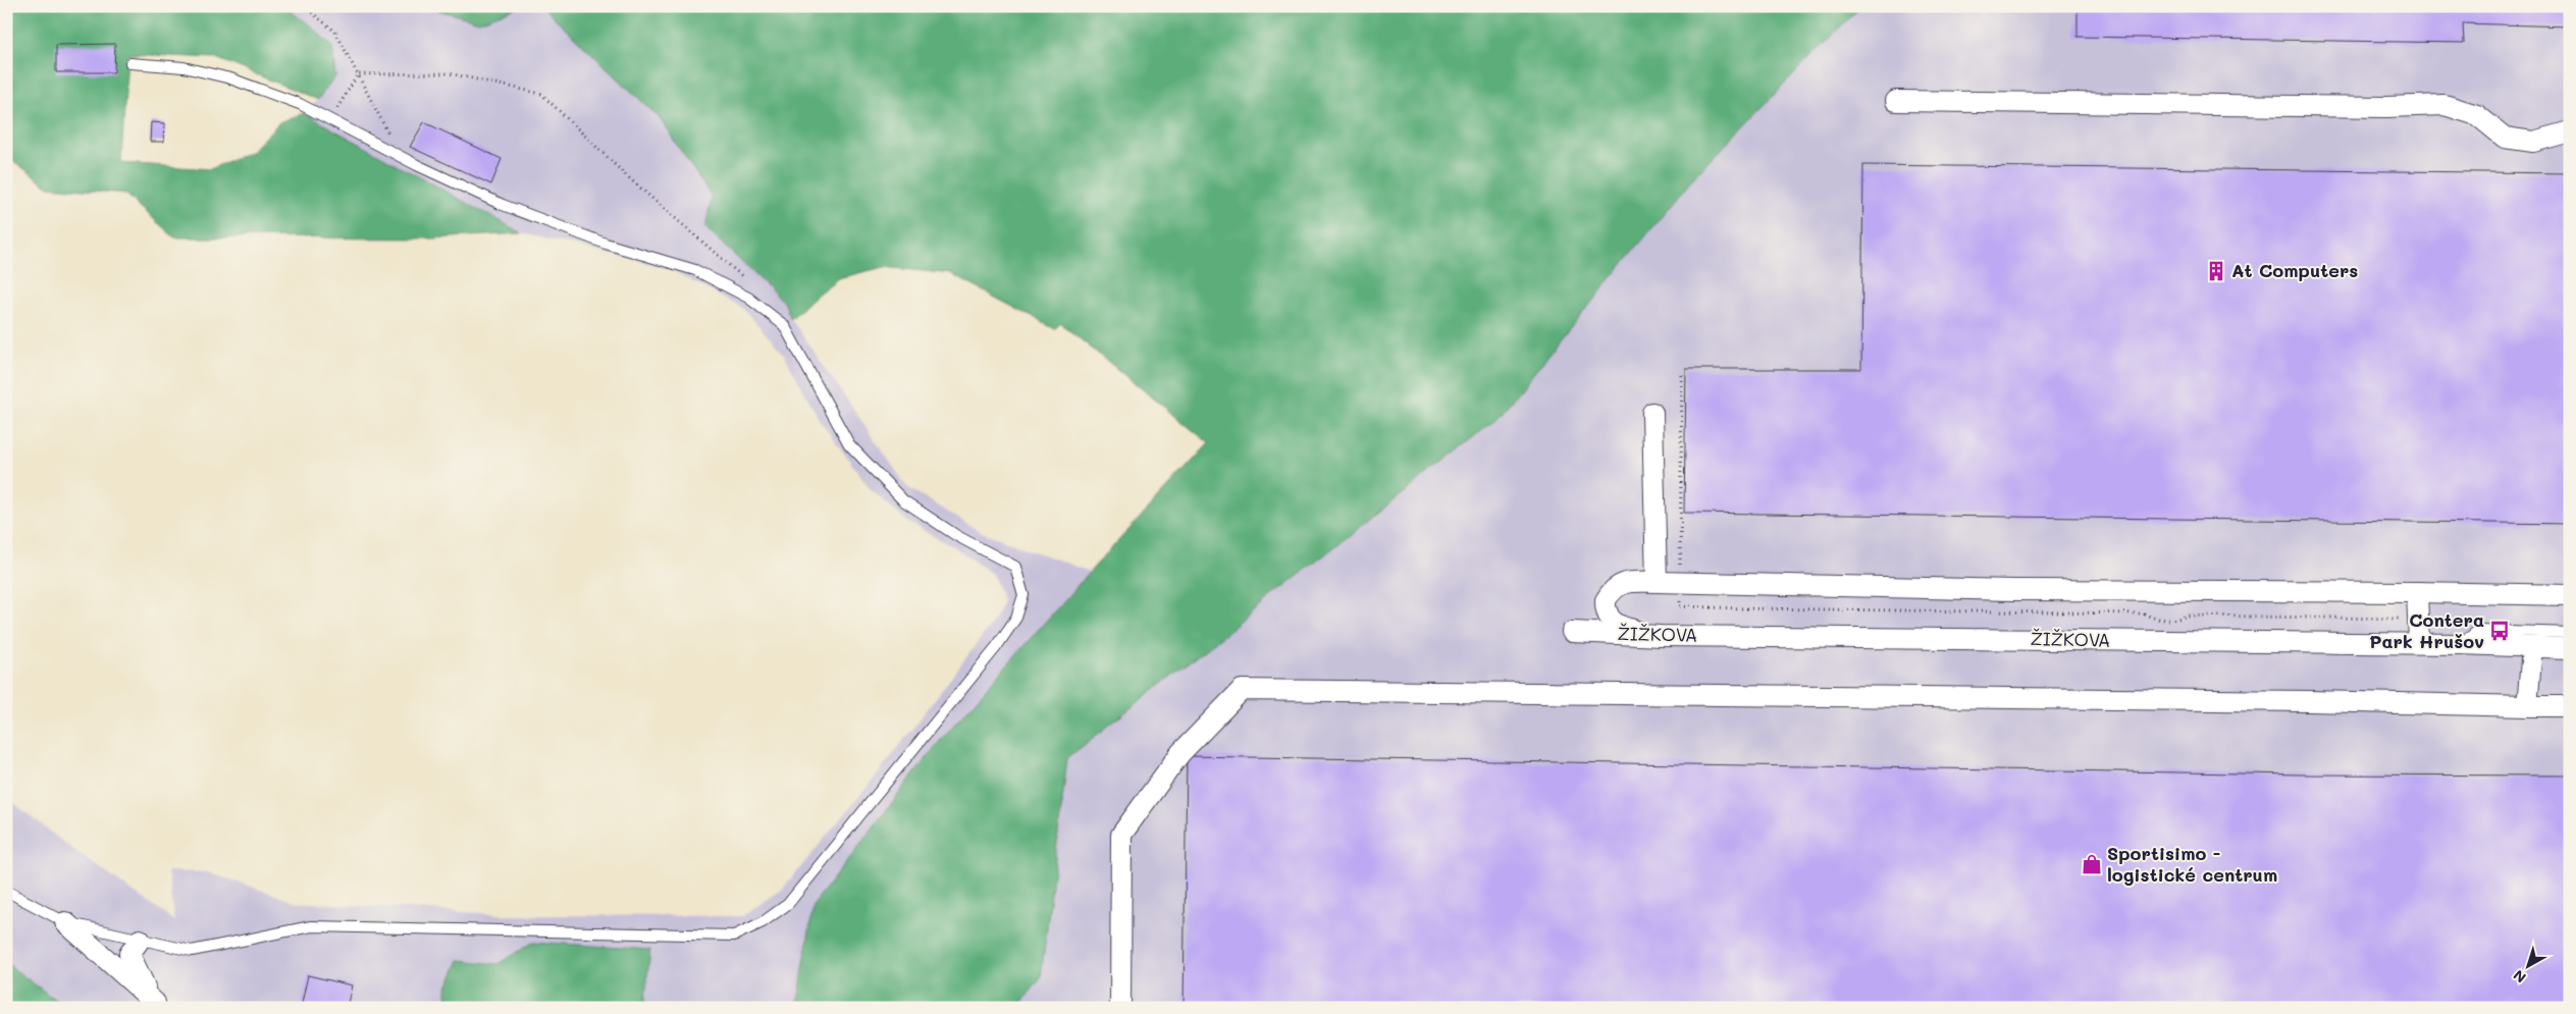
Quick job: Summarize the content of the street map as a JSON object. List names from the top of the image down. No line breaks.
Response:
{"streets":{"street":["ŽIŽKOVA"]},"places":{"building":["At Computers"],"bus stop":["Contera Park Hrušov"],"shop":["Sportisimo - logistické centrum"]},"north":"bottom left"}
